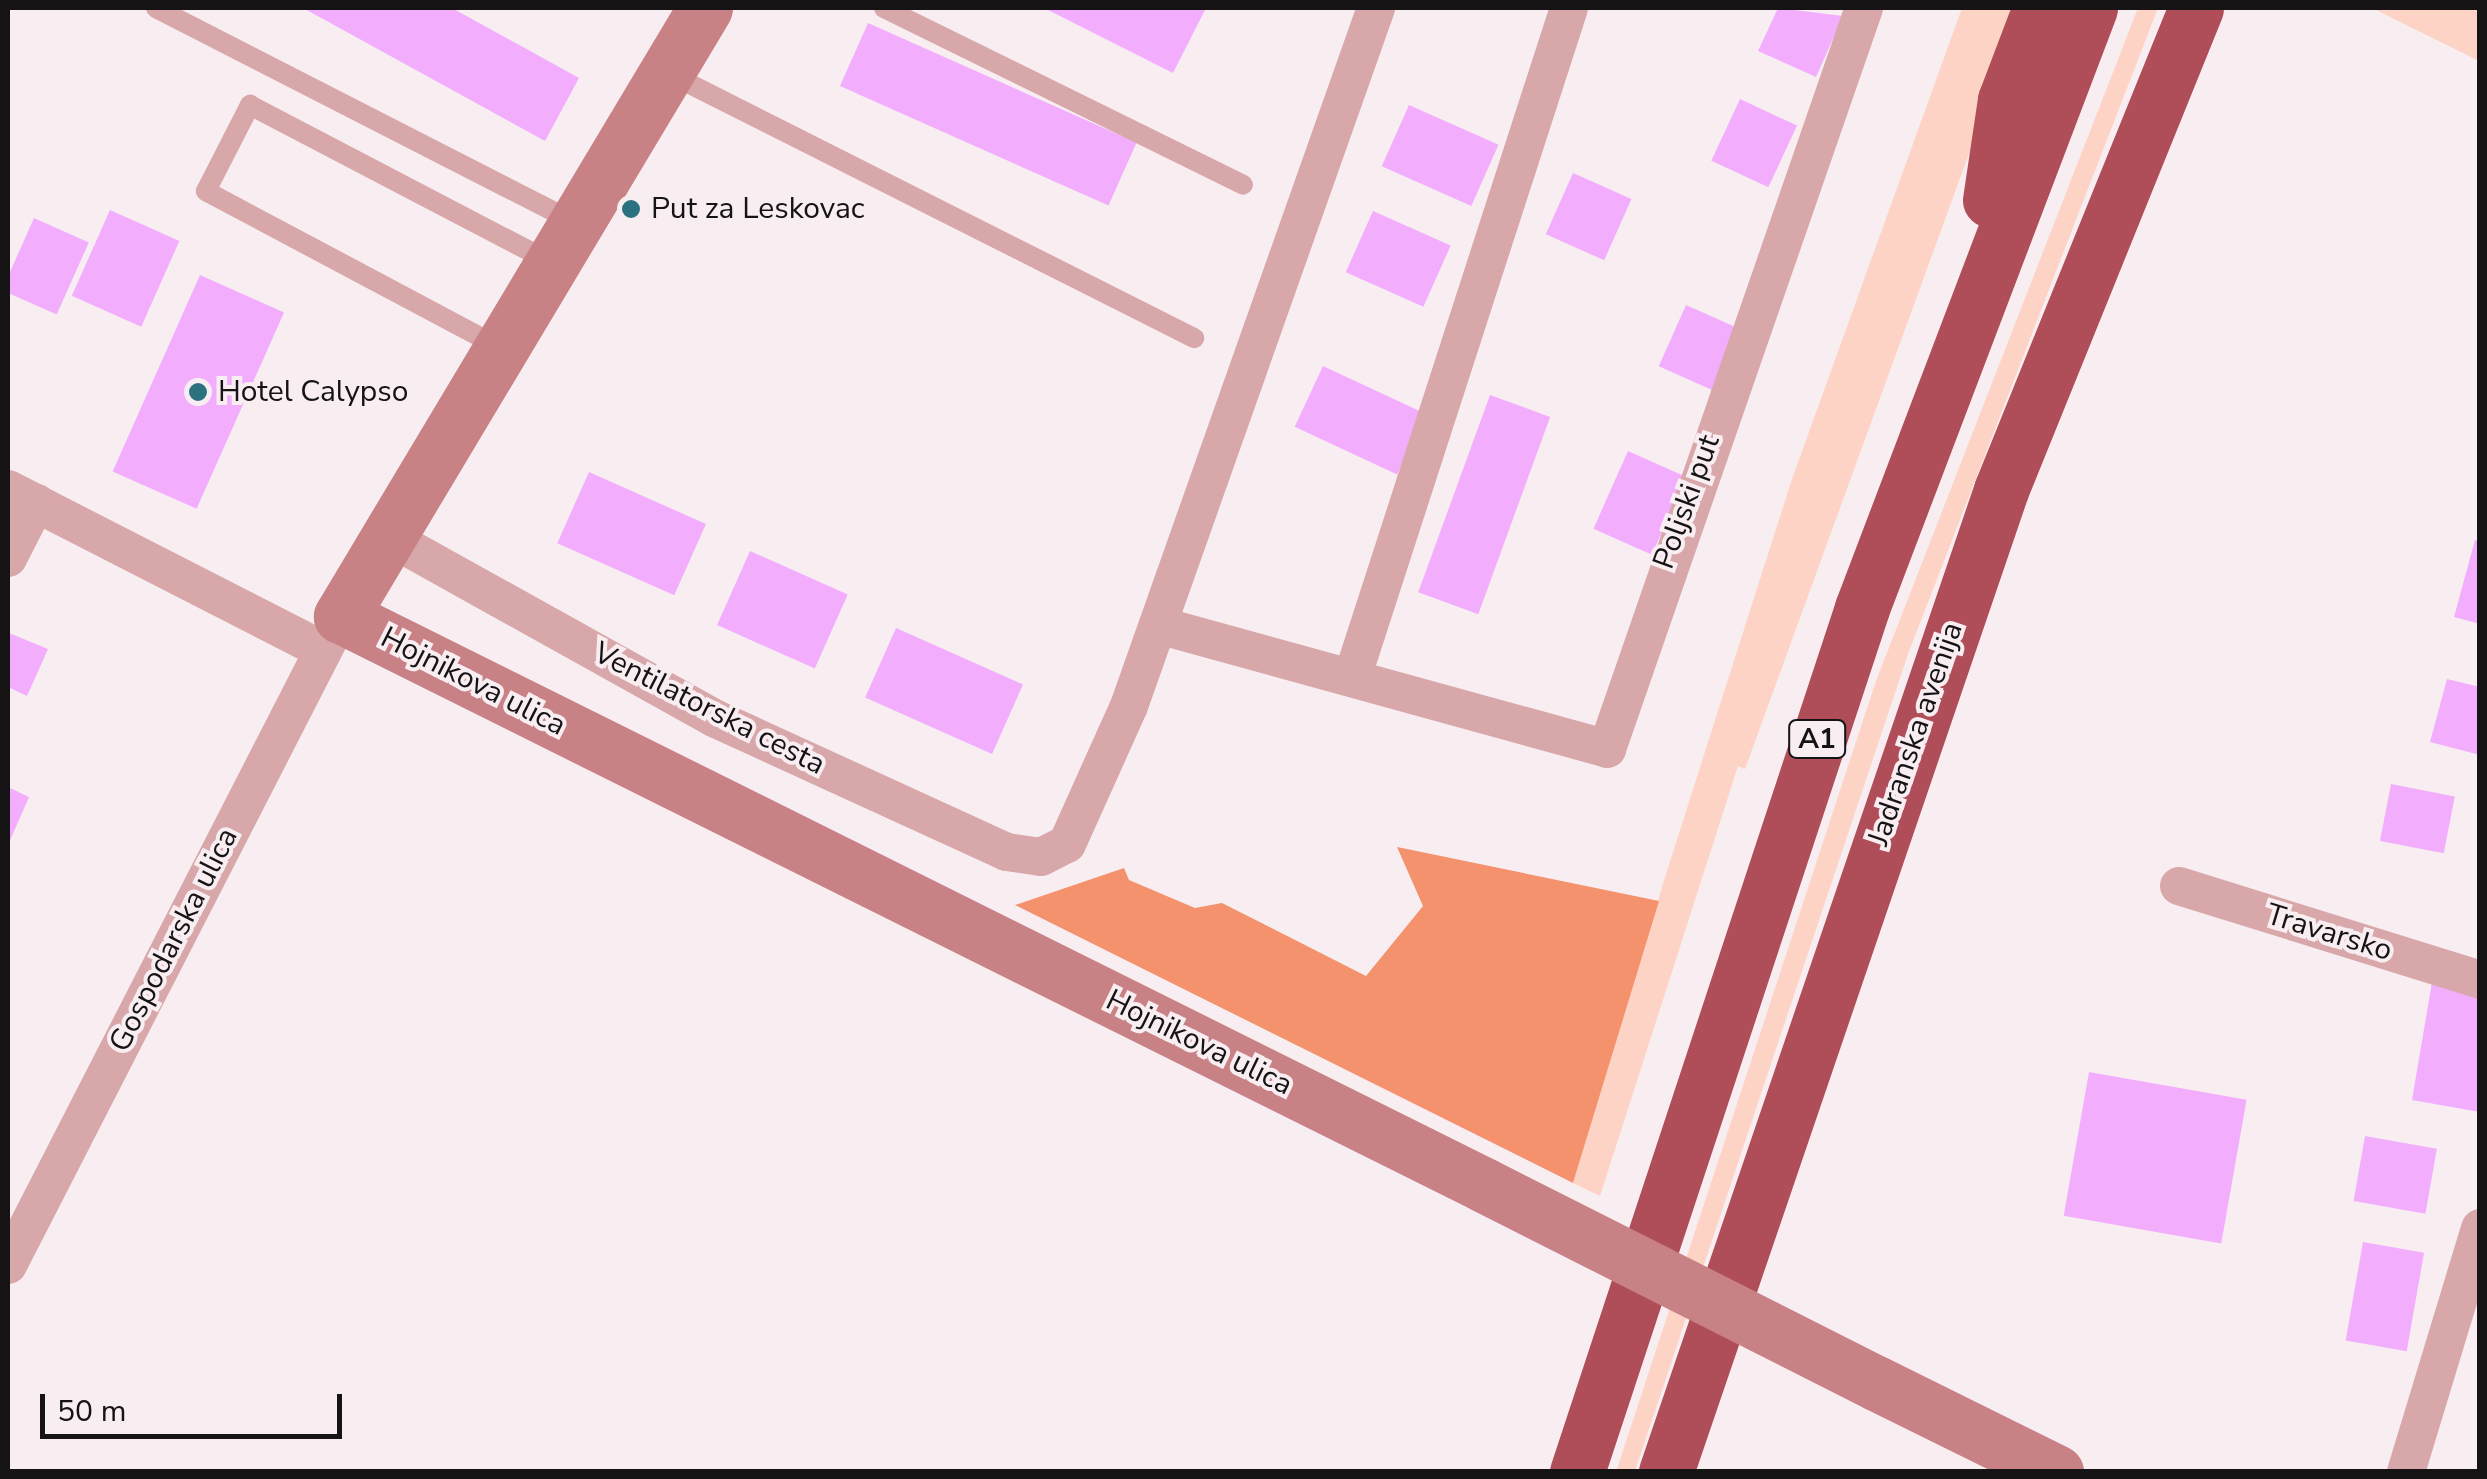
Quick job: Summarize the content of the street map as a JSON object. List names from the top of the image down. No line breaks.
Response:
{"streets":{"highway":["Jadranska avenija","A1"],"main road":["Hojnikova ulica"],"street":["Poljski put","Ventilatorska cesta","Travarsko","Gospodarska ulica"]},"crossings":[["Poljski put","Ventilatorska cesta"],["Hojnikova ulica","Gospodarska ulica"]],"places":["Put za Leskovac","Hotel Calypso"],"scale_bar":"50 m"}
